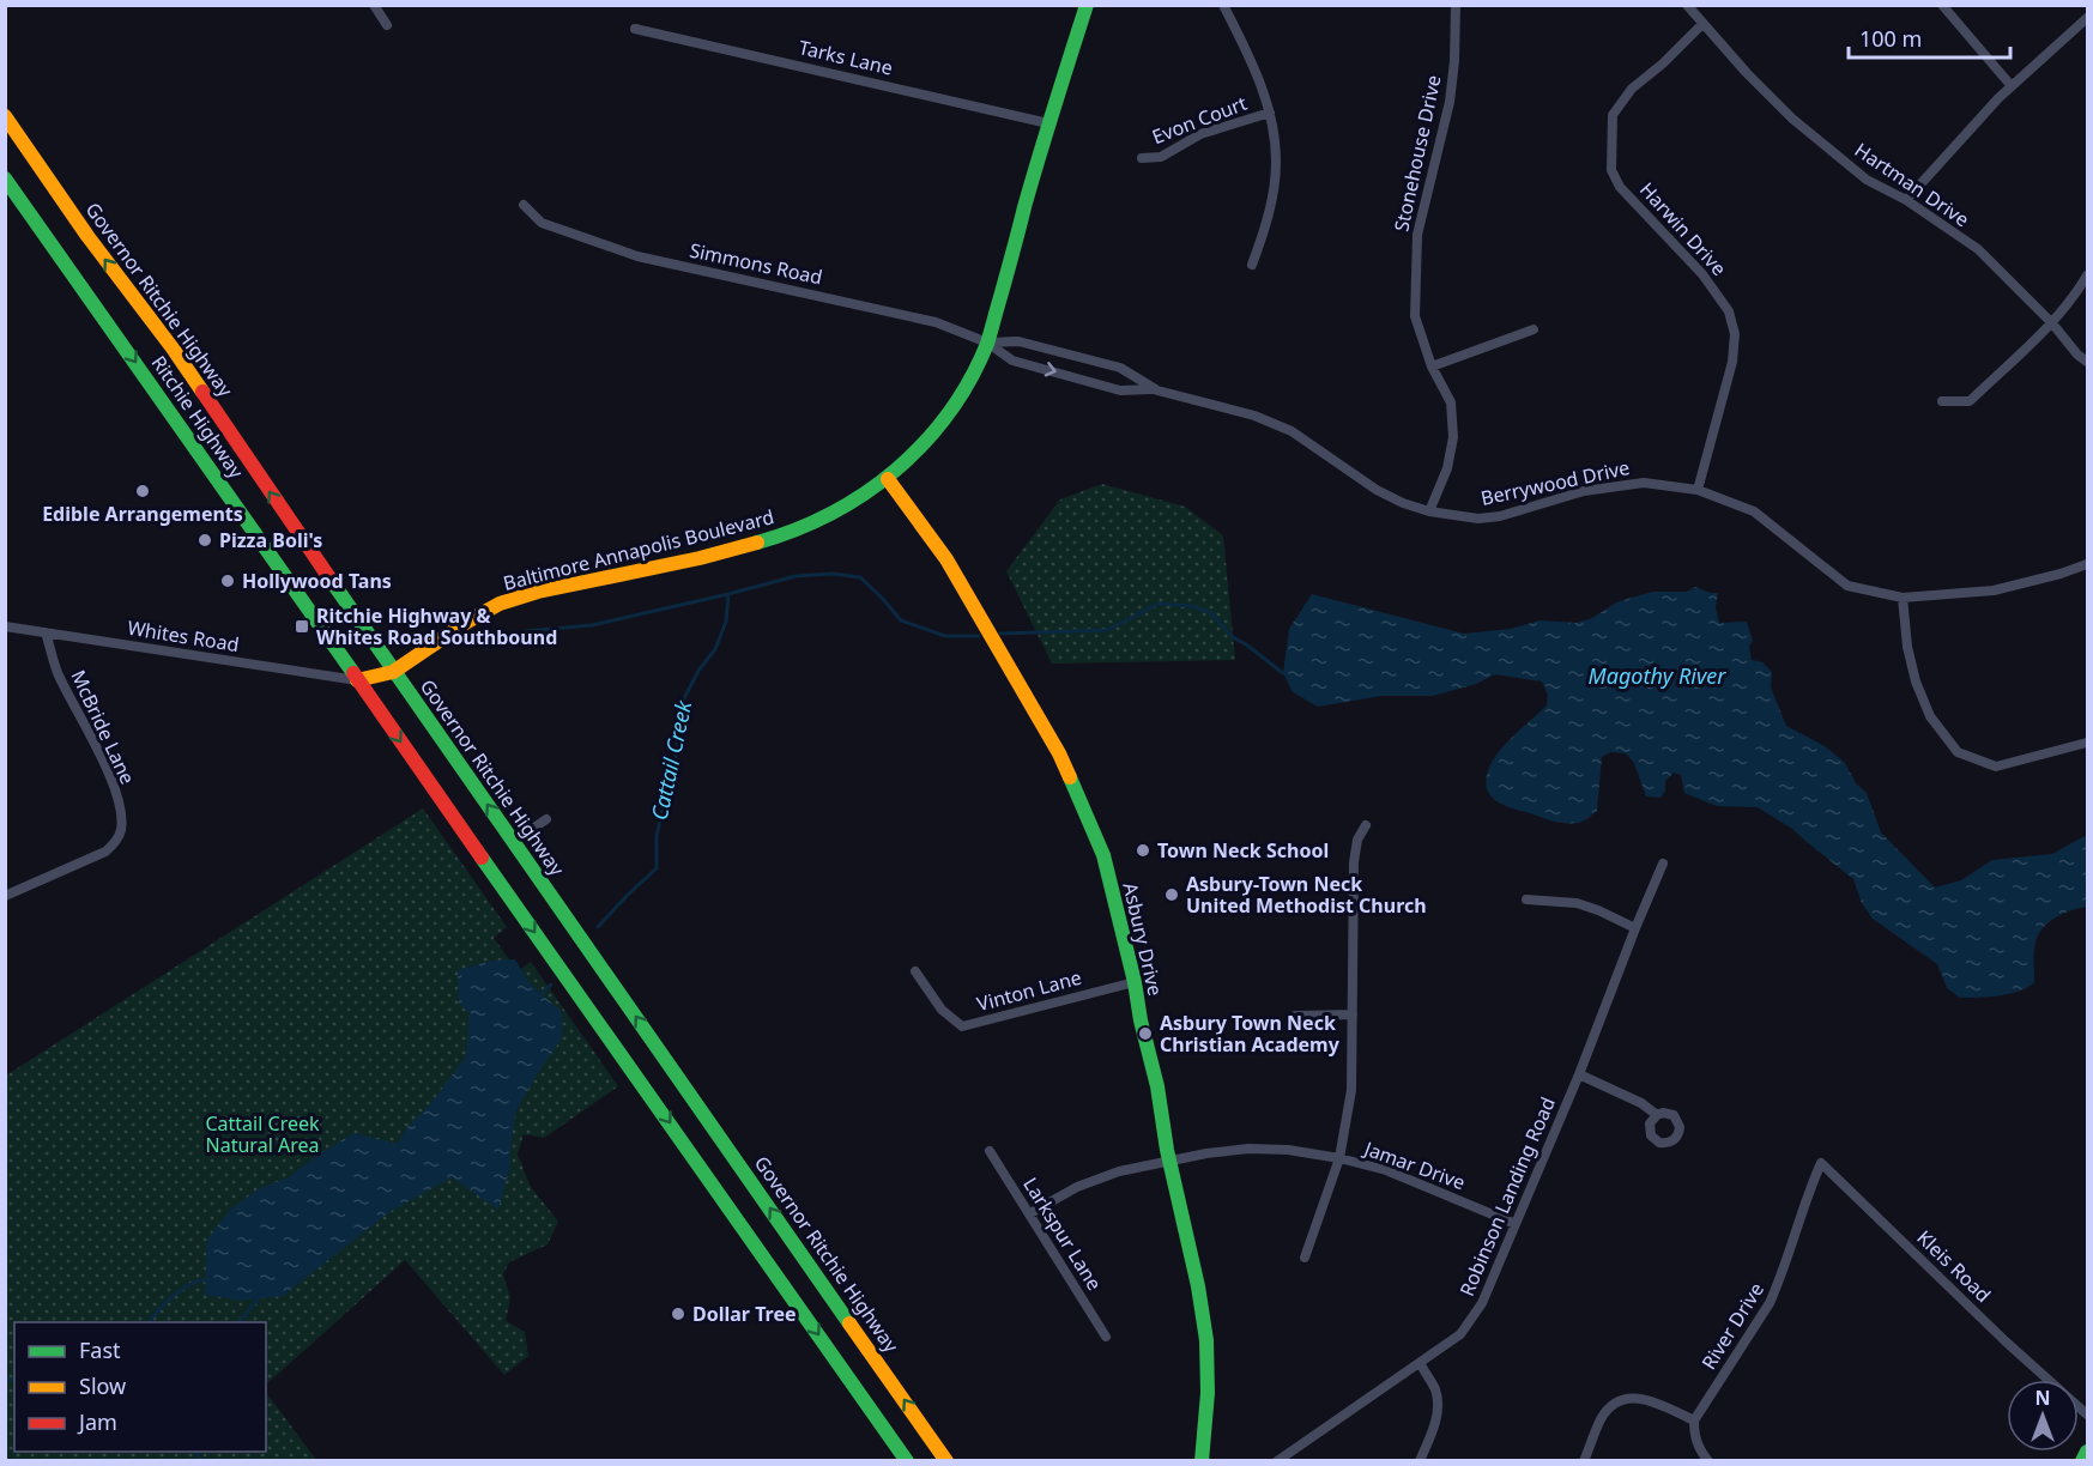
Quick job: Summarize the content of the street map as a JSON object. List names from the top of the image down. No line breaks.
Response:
{"streets":{"main road":["Governor Ritchie Highway","Ritchie Highway","Baltimore Annapolis Boulevard","Asbury Drive"],"street":["Tarks Lane","Evon Court","Stonehouse Drive","Hartman Drive","Harwin Drive","Simmons Road","Berrywood Drive","Whites Road","McBride Lane","Vinton Lane","Jamar Drive","Robinson Landing Road","Larkspur Lane","Kleis Road","River Drive"]},"crossings":[["Tarks Lane","Baltimore Annapolis Boulevard"],["Stonehouse Drive","Berrywood Drive"],["Hartman Drive","Harwin Drive"],["Harwin Drive","Berrywood Drive"],["Simmons Road","Berrywood Drive"],["Simmons Road","Baltimore Annapolis Boulevard"],["Governor Ritchie Highway","Baltimore Annapolis Boulevard"],["Ritchie Highway","Baltimore Annapolis Boulevard"],["Ritchie Highway","Whites Road"],["Berrywood Drive","Baltimore Annapolis Boulevard"],["Baltimore Annapolis Boulevard","Whites Road"],["Baltimore Annapolis Boulevard","Asbury Drive"],["Whites Road","McBride Lane"],["Asbury Drive","Vinton Lane"],["Asbury Drive","Jamar Drive"],["Jamar Drive","Robinson Landing Road"],["Jamar Drive","Larkspur Lane"],["Kleis Road","River Drive"]],"one_way":["Ritchie Highway"],"water":["Magothy River","Cattail Creek"],"parks":["Cattail Creek Natural Area"],"places":{"other":["Edible Arrangements","Pizza Boli's","Hollywood Tans","Town Neck School","Asbury-Town Neck United Methodist Church","Asbury Town Neck Christian Academy","Dollar Tree"],"transit":["Ritchie Highway & Whites Road Southbound"]},"legend":["Fast","Slow","Jam"],"scale_bar":"100 m","north":"top"}
